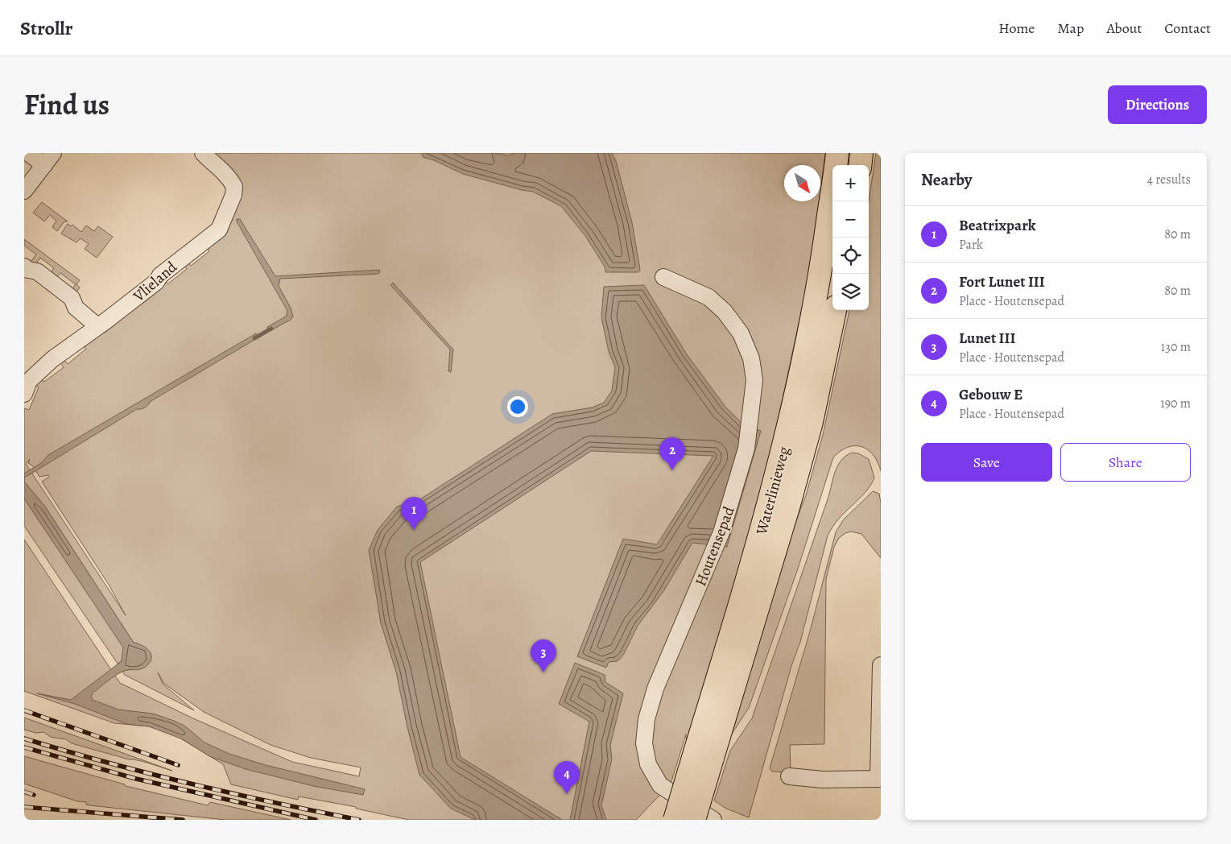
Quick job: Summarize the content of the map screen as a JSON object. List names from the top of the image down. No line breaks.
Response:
{"streets":{"main road":["Waterlinieweg"],"street":["Vlieland","Houtensepad"]},"north":"bottom right","page":{"header":"Strollr","nav":["Home","Map","About","Contact"],"title":"Find us","buttons":["Directions",["Save","Share"]],"heading":["Nearby","4 results"],"map_buttons":["+","−"],"list":[{"mark":"1","name":"Beatrixpark","note":"Park","value":"80 m"},{"mark":"2","name":"Fort Lunet III","note":"Place · Houtensepad","value":"80 m"},{"mark":"3","name":"Lunet III","note":"Place · Houtensepad","value":"130 m"},{"mark":"4","name":"Gebouw E","note":"Place · Houtensepad","value":"190 m"}],"pins":["2","1","3","4"]}}
